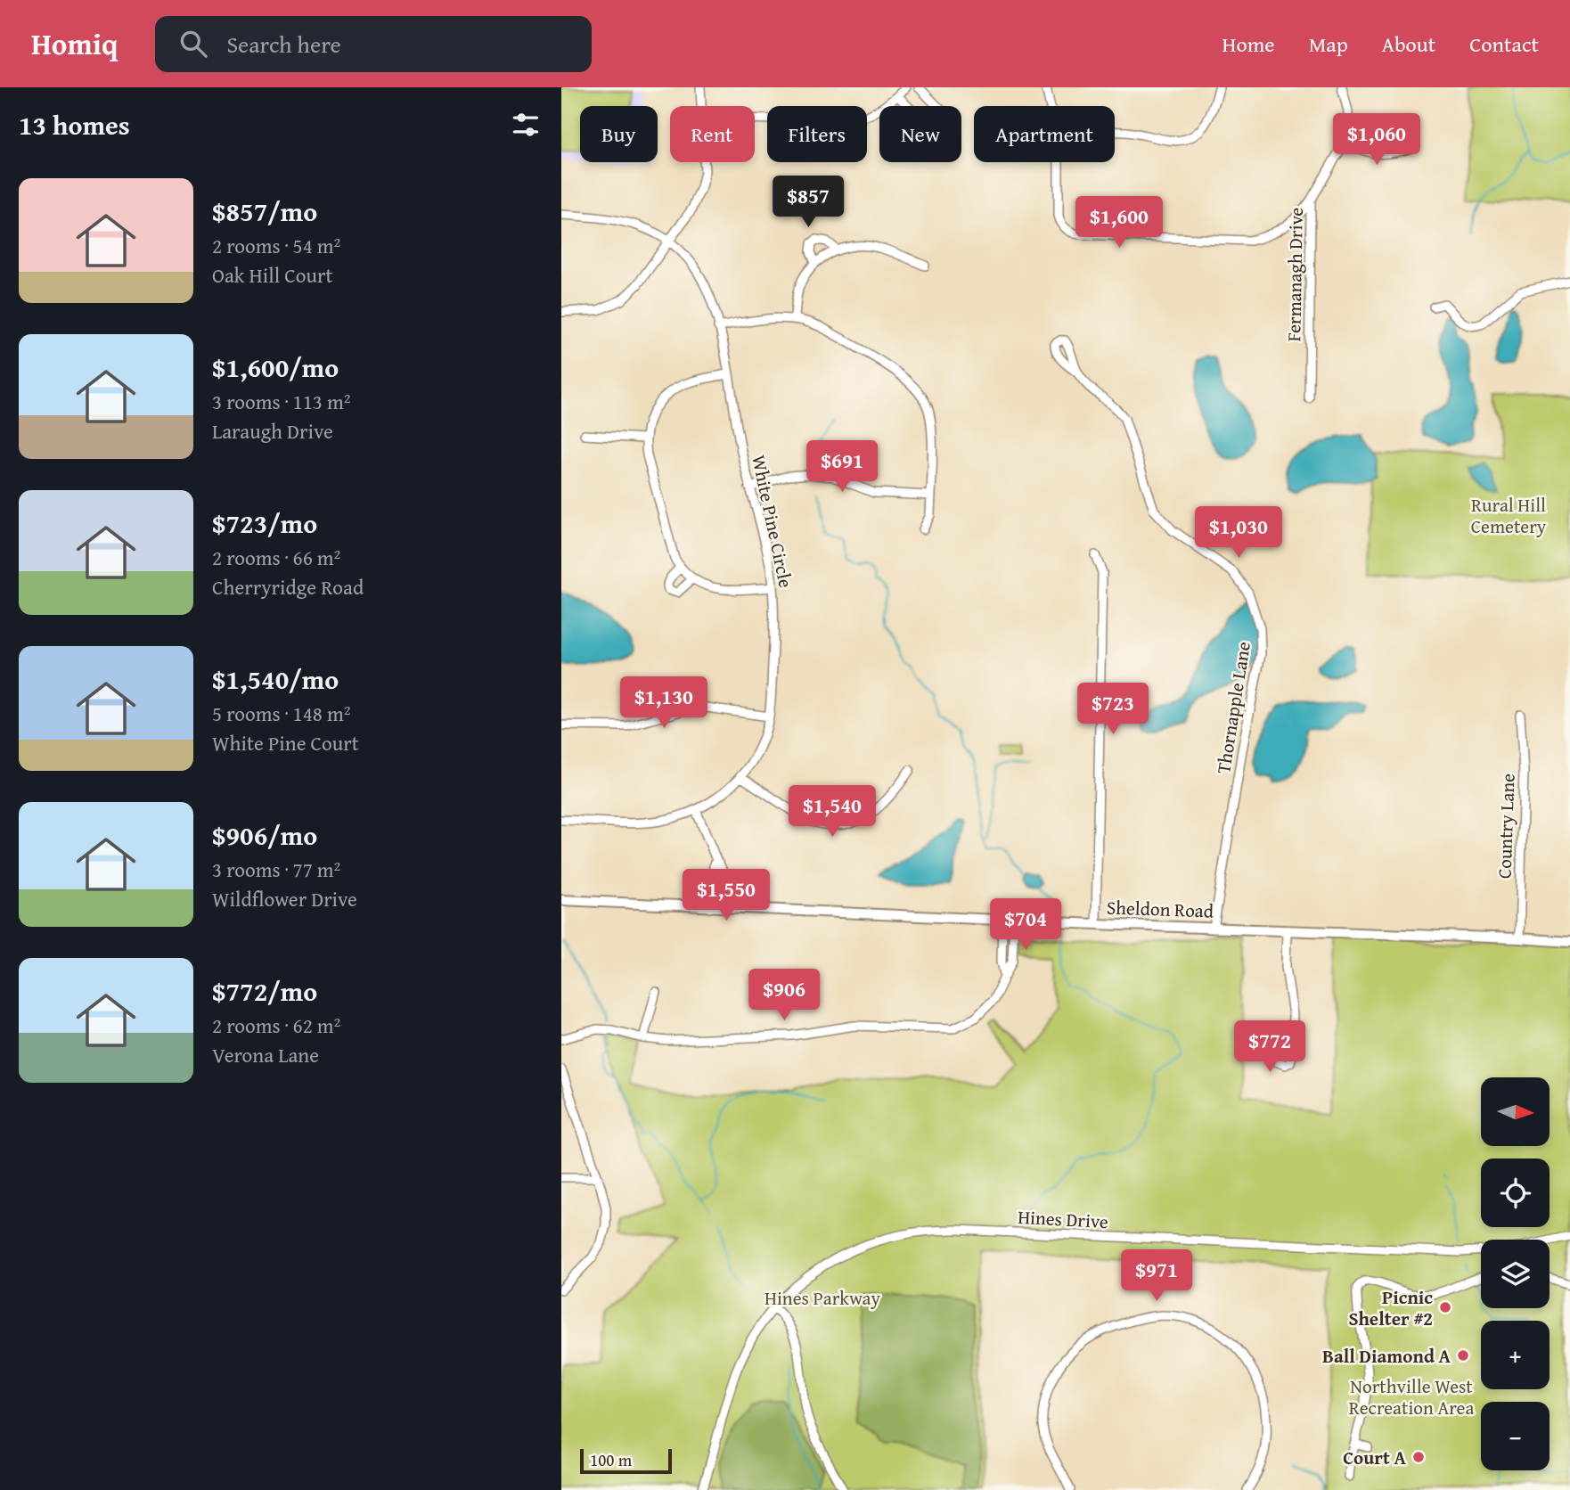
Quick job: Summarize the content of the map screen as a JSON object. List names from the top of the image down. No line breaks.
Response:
{"streets":{"main road":["Sheldon Road"],"street":["Fermanagh Drive","White Pine Circle","Thornapple Lane","Country Lane","Hines Drive"]},"crossings":[["Thornapple Lane","Sheldon Road"],["Country Lane","Sheldon Road"]],"parks":["Rural Hill Cemetery","Hines Parkway","Northville West Recreation Area"],"places":["Picnic Shelter #2","Ball Diamond A","Court A"],"scale_bar":"100 m","north":"right","page":{"header":"Homiq","search":"Search here","nav":["Home","Map","About","Contact"],"heading":"13 homes","chip":["Buy","Rent","Filters","New","Apartment"],"price":["$1,060","$857","$1,600","$691","$1,030","$1,130","$723","$1,540","$1,550","$704","$906","$772","$971"],"list":[{"name":"$857/mo","note":"2 rooms · 54 m² · Oak Hill Court"},{"name":"$1,600/mo","note":"3 rooms · 113 m² · Laraugh Drive"},{"name":"$723/mo","note":"2 rooms · 66 m² · Cherryridge Road"},{"name":"$1,540/mo","note":"5 rooms · 148 m² · White Pine Court"},{"name":"$906/mo","note":"3 rooms · 77 m² · Wildflower Drive"},{"name":"$772/mo","note":"2 rooms · 62 m² · Verona Lane"}],"map_buttons":["+","−"],"scale":"100 m"}}
